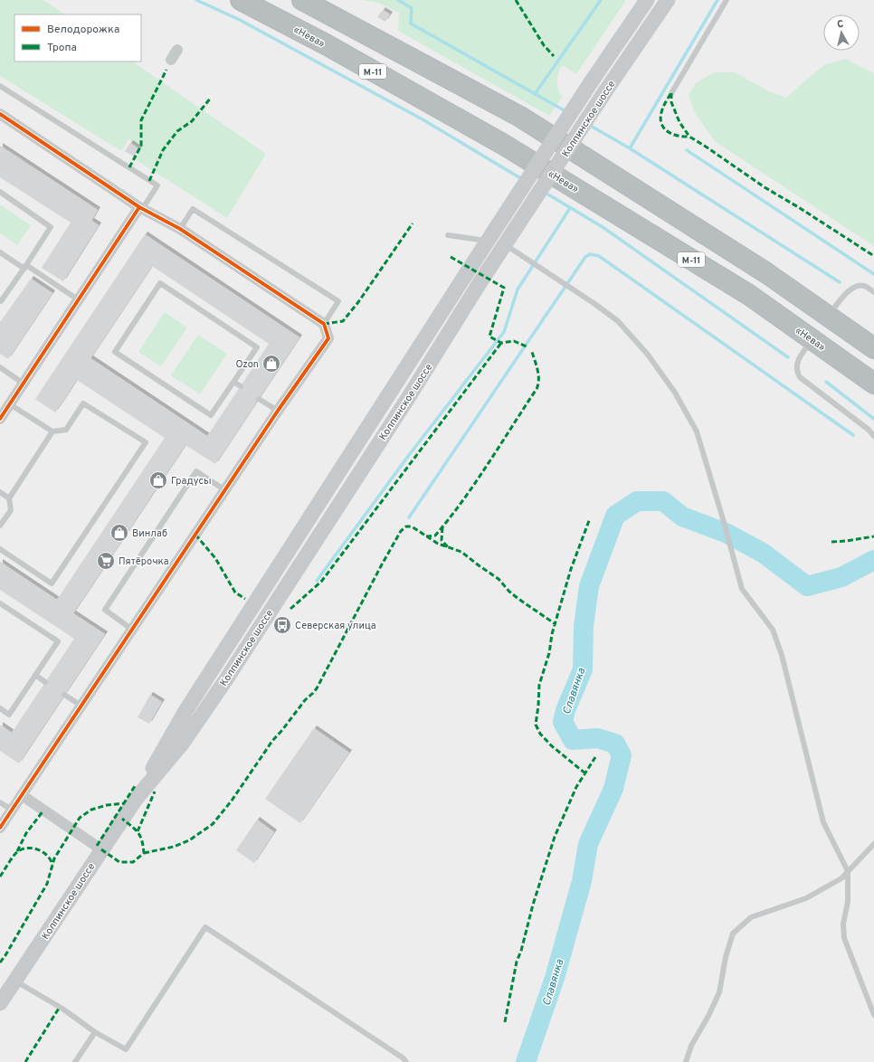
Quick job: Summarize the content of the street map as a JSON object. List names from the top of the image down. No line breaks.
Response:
{"streets":{"highway":["«Нева»","М-11"],"main road":["Колпинское шоссе"]},"water":["Славянка"],"places":{"shop":["Ozon","Градусы","Винлаб"],"supermarket":["Пятёрочка"],"bus stop":["Северская улица"]},"legend":["Велодорожка","Тропа"],"north":"top"}
